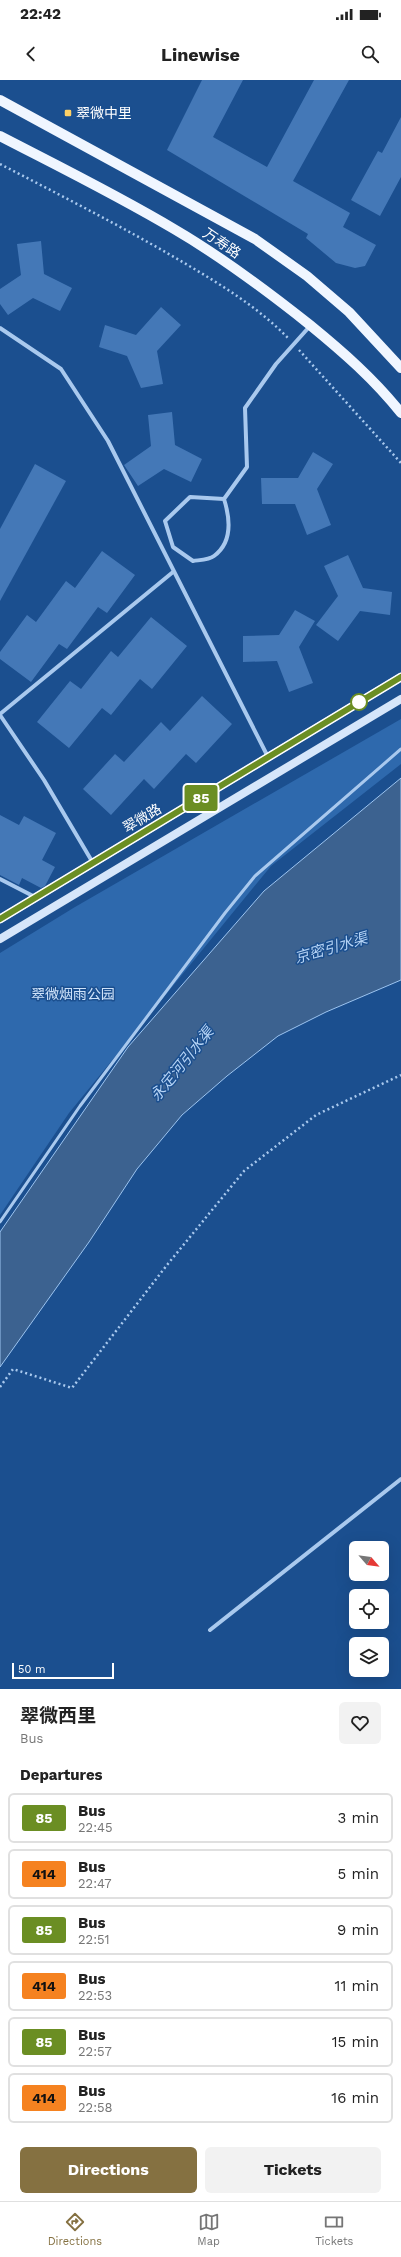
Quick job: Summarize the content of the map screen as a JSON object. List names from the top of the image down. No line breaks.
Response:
{"streets":{"main road":["万寿路","翠微路"]},"water":["京密引水渠","永定河引水渠"],"parks":["翠微烟雨公园"],"places":{"transit":["翠微中里"]},"lines":["bus line 85"],"scale_bar":"50 m","north":"bottom right","page":{"status":"22:42","header":"Linewise","on_map":"85","scale":"50 m","heading":[["翠微西里","Bus"],"Departures"],"list":[{"mark":"85","name":"Bus","note":"22:45","value":"3 min"},{"mark":"414","name":"Bus","note":"22:47","value":"5 min"},{"mark":"85","name":"Bus","note":"22:51","value":"9 min"},{"mark":"414","name":"Bus","note":"22:53","value":"11 min"},{"mark":"85","name":"Bus","note":"22:57","value":"15 min"},{"mark":"414","name":"Bus","note":"22:58","value":"16 min"}],"buttons":["Directions","Tickets"],"tabs":["Directions","Map","Tickets"]}}
